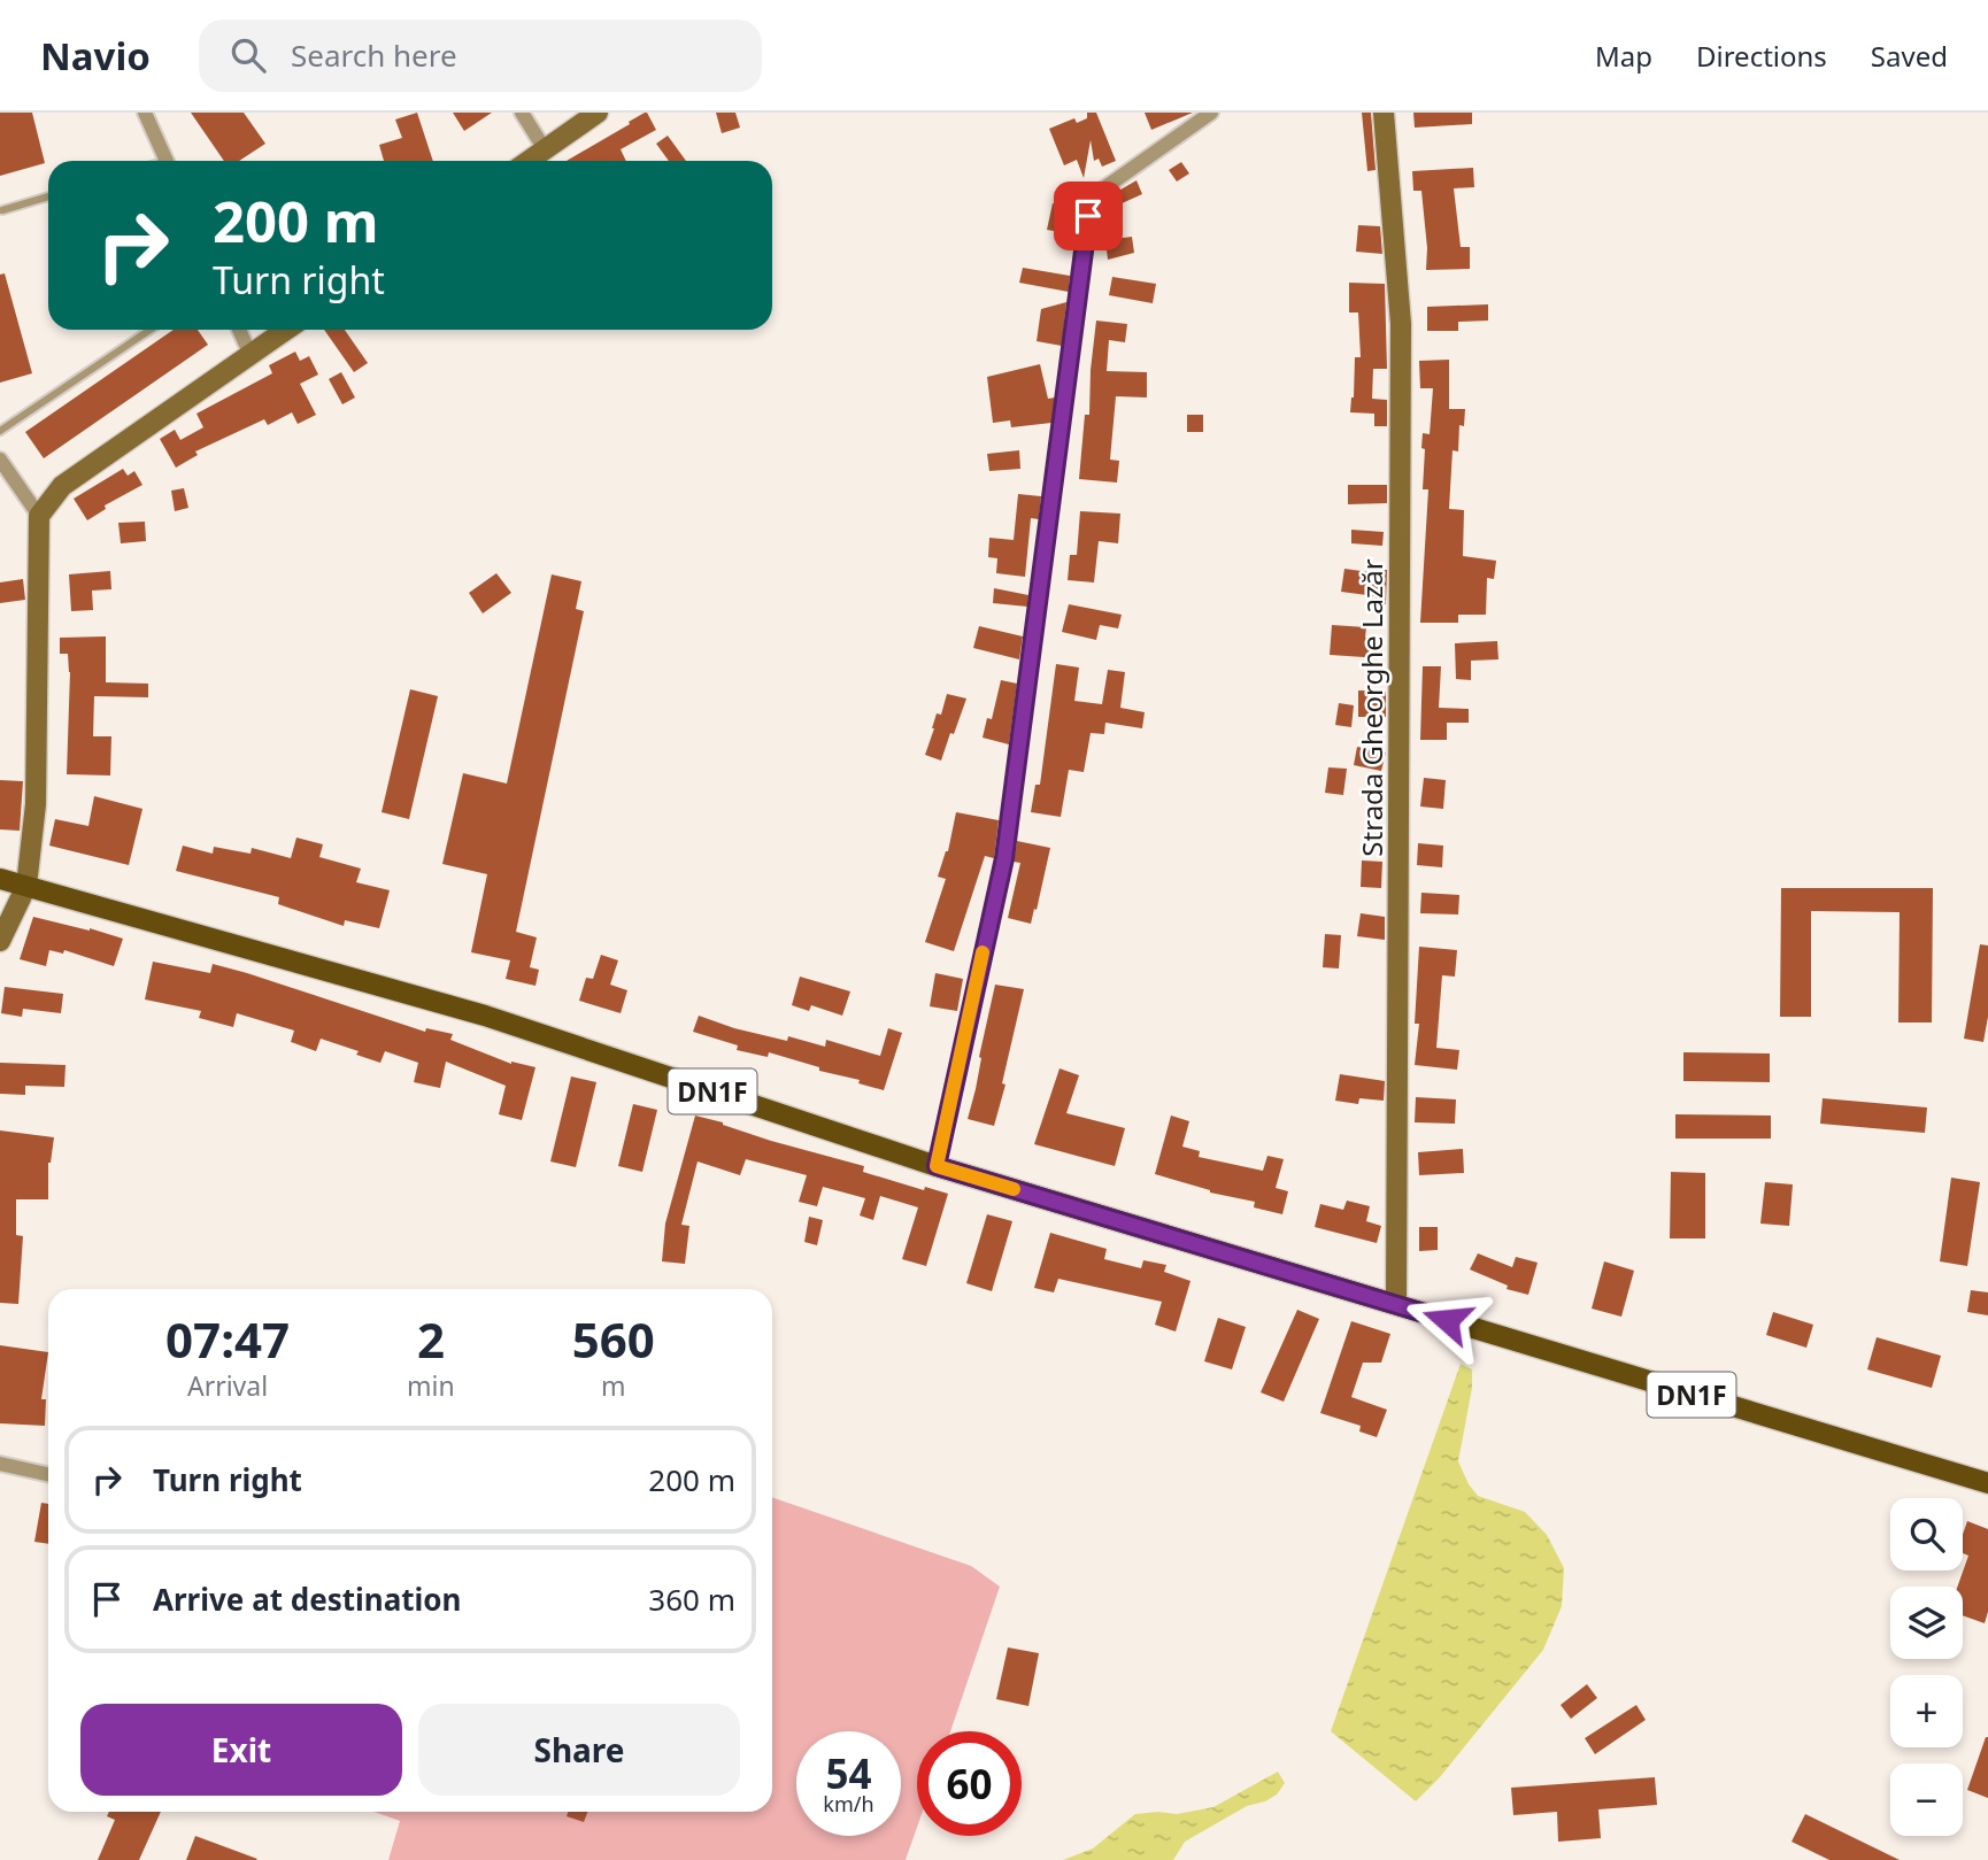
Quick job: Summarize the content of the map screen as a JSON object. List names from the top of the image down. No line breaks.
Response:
{"streets":{"main road":["Strada Gheorghe Lazăr","DN1F"]},"crossings":[["Strada Gheorghe Lazăr","DN1F"]],"page":{"header":"Navio","search":"Search here","nav":["Map","Directions","Saved"],"turn":["200 m","Turn right"],"eta":["07:47","Arrival","2","min","560","m"],"list":[{"name":"Turn right","value":"200 m"},{"name":"Arrive at destination","value":"360 m"}],"map_buttons":["+","−"],"buttons":["Exit","Share"],"speed":"54 km/h","limit":"60"}}
